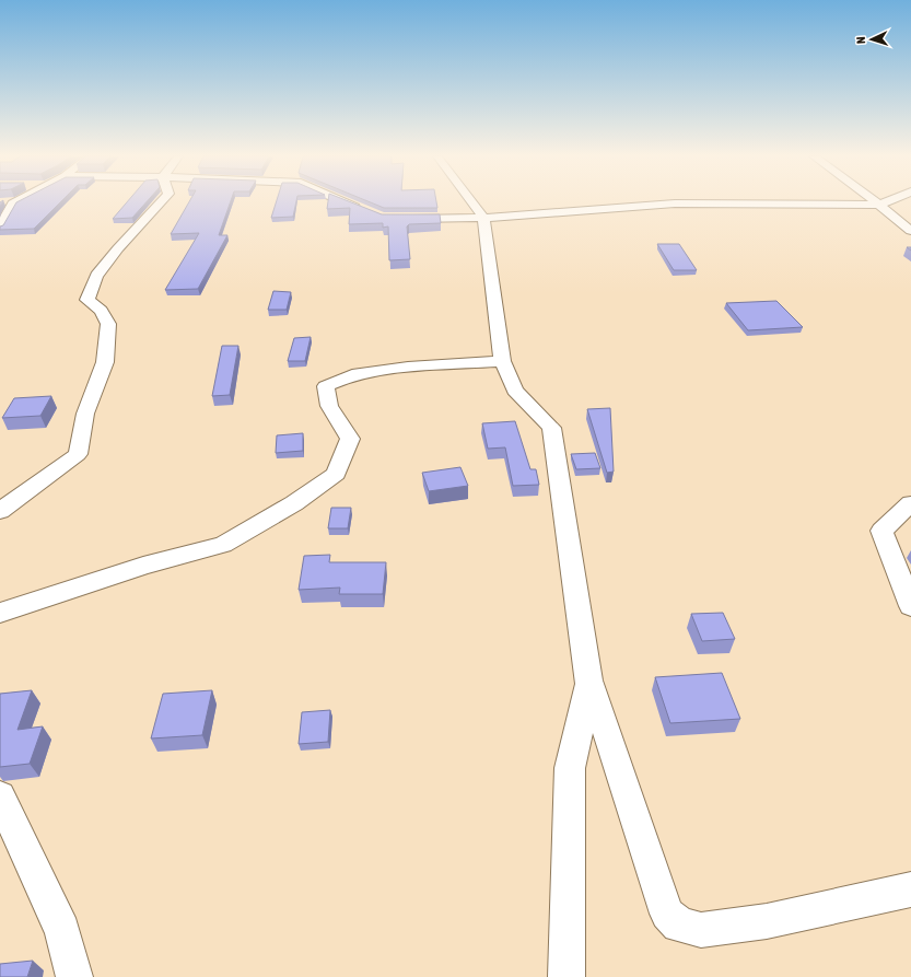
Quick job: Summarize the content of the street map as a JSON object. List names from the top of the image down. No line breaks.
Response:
{"north":"left"}
